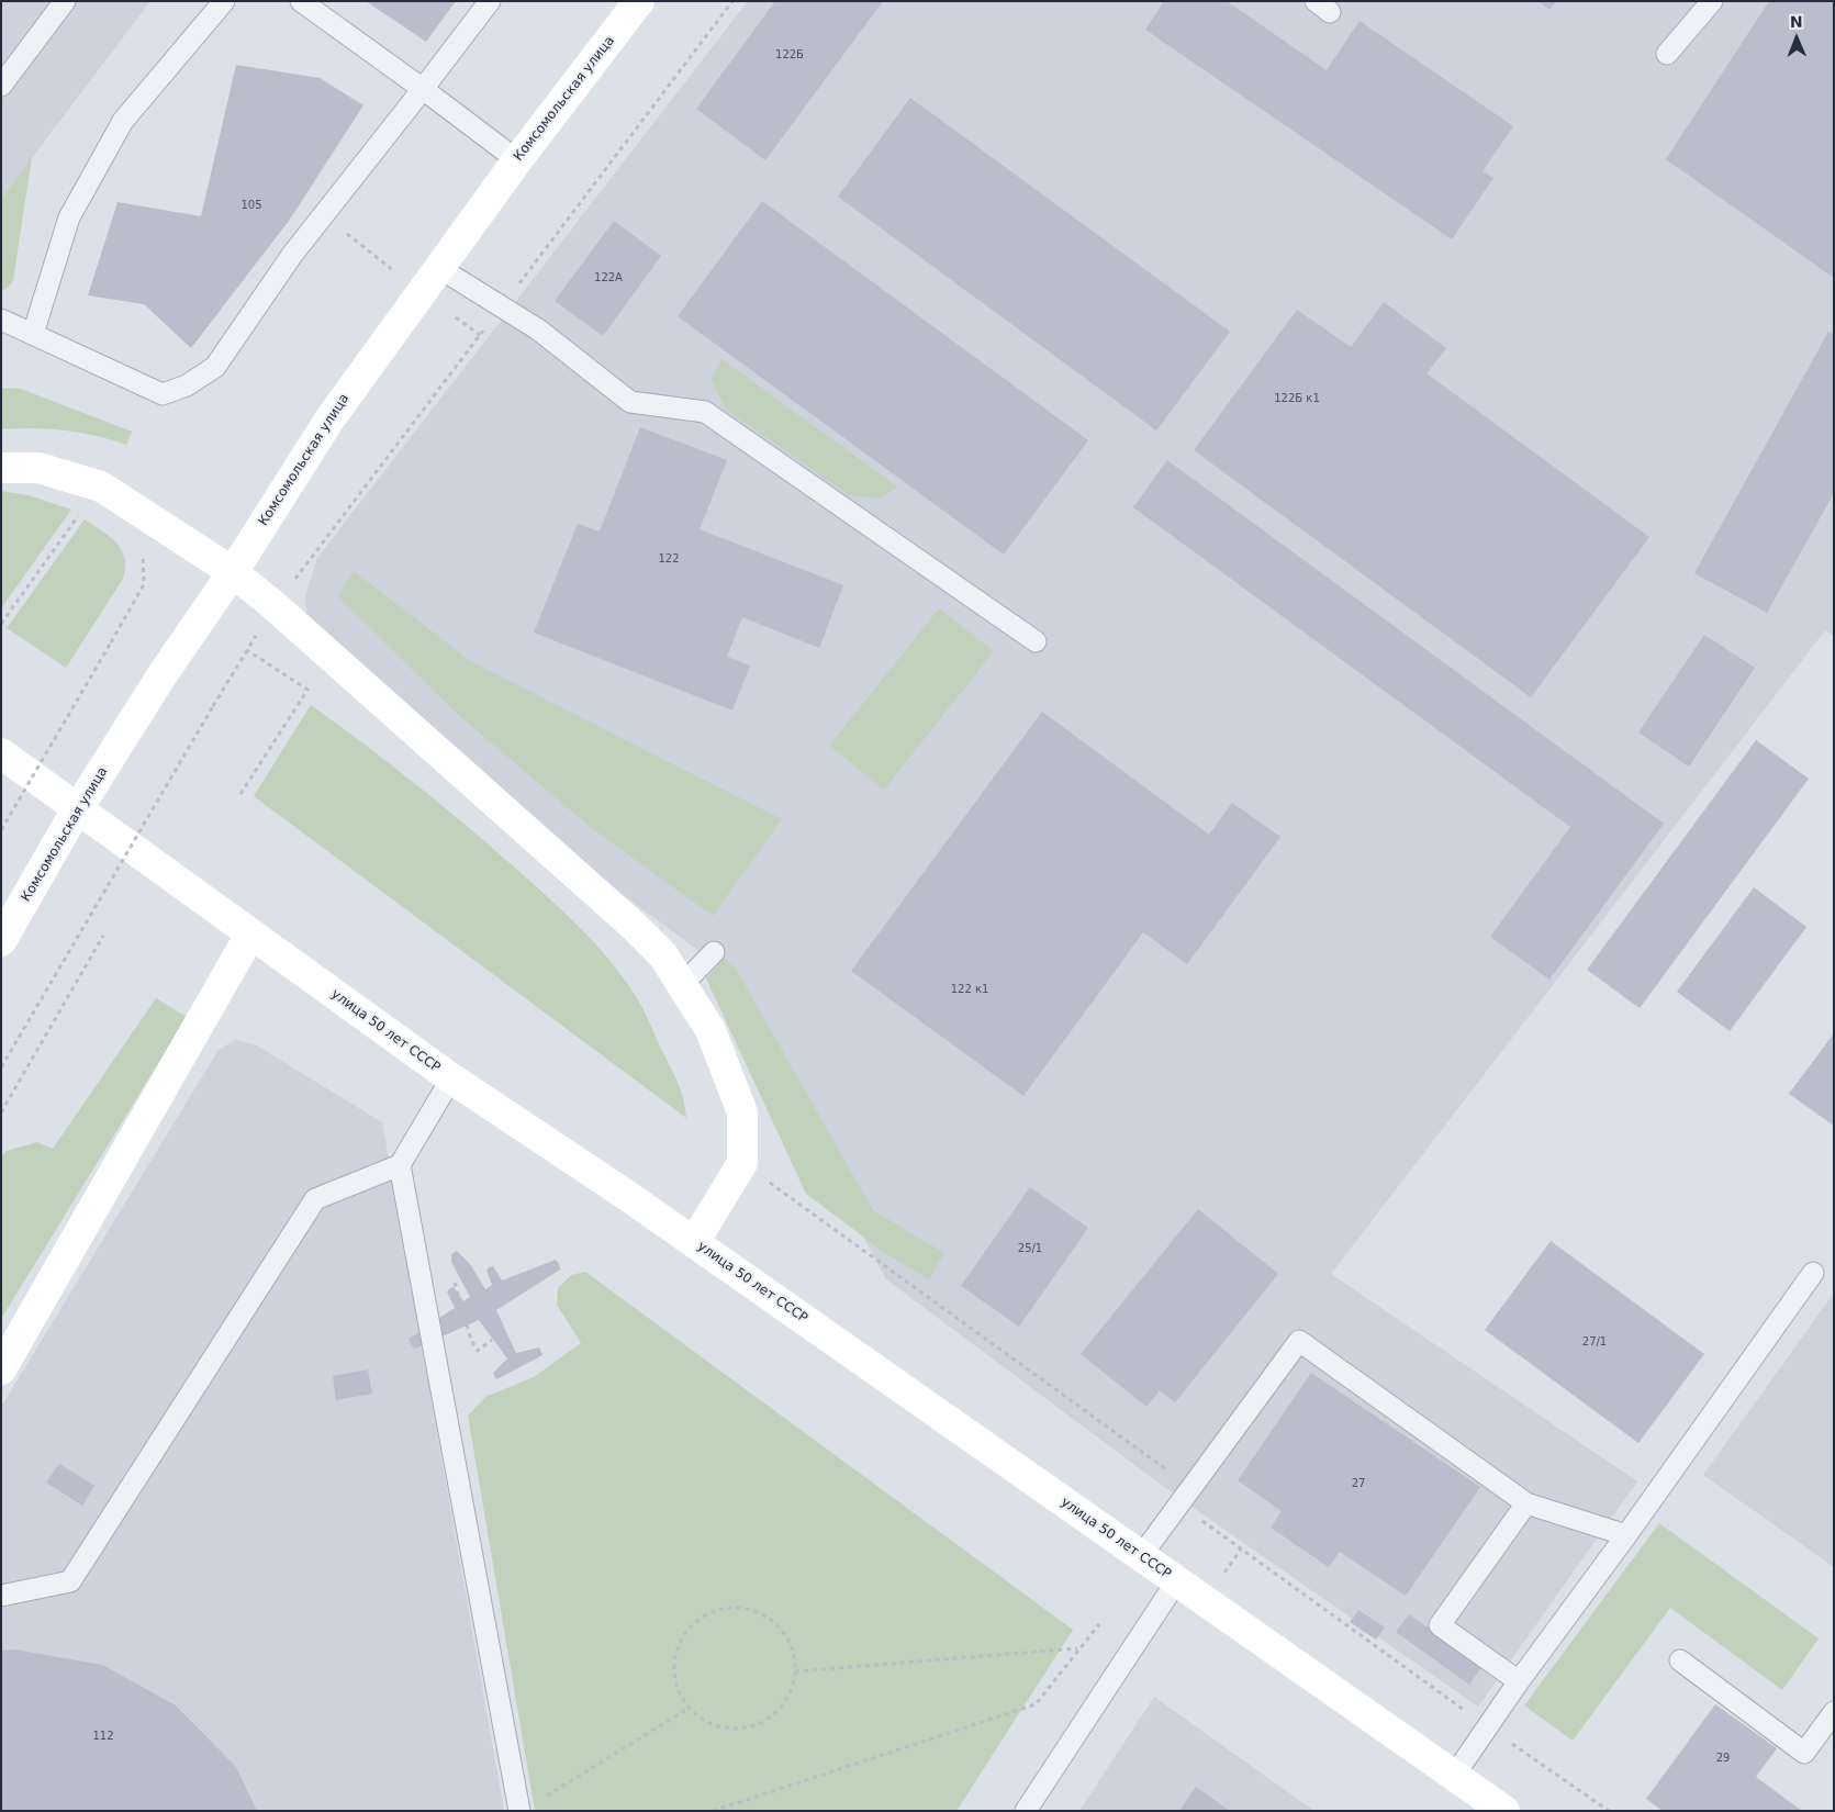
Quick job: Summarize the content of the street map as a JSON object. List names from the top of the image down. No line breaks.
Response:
{"streets":{"main road":["Комсомольская улица","улица 50 лет СССР"]},"house_numbers":["122Б","105","122А","122Б к1","122","122 к1","25/1","27/1","27","112","29"],"north":"top"}
